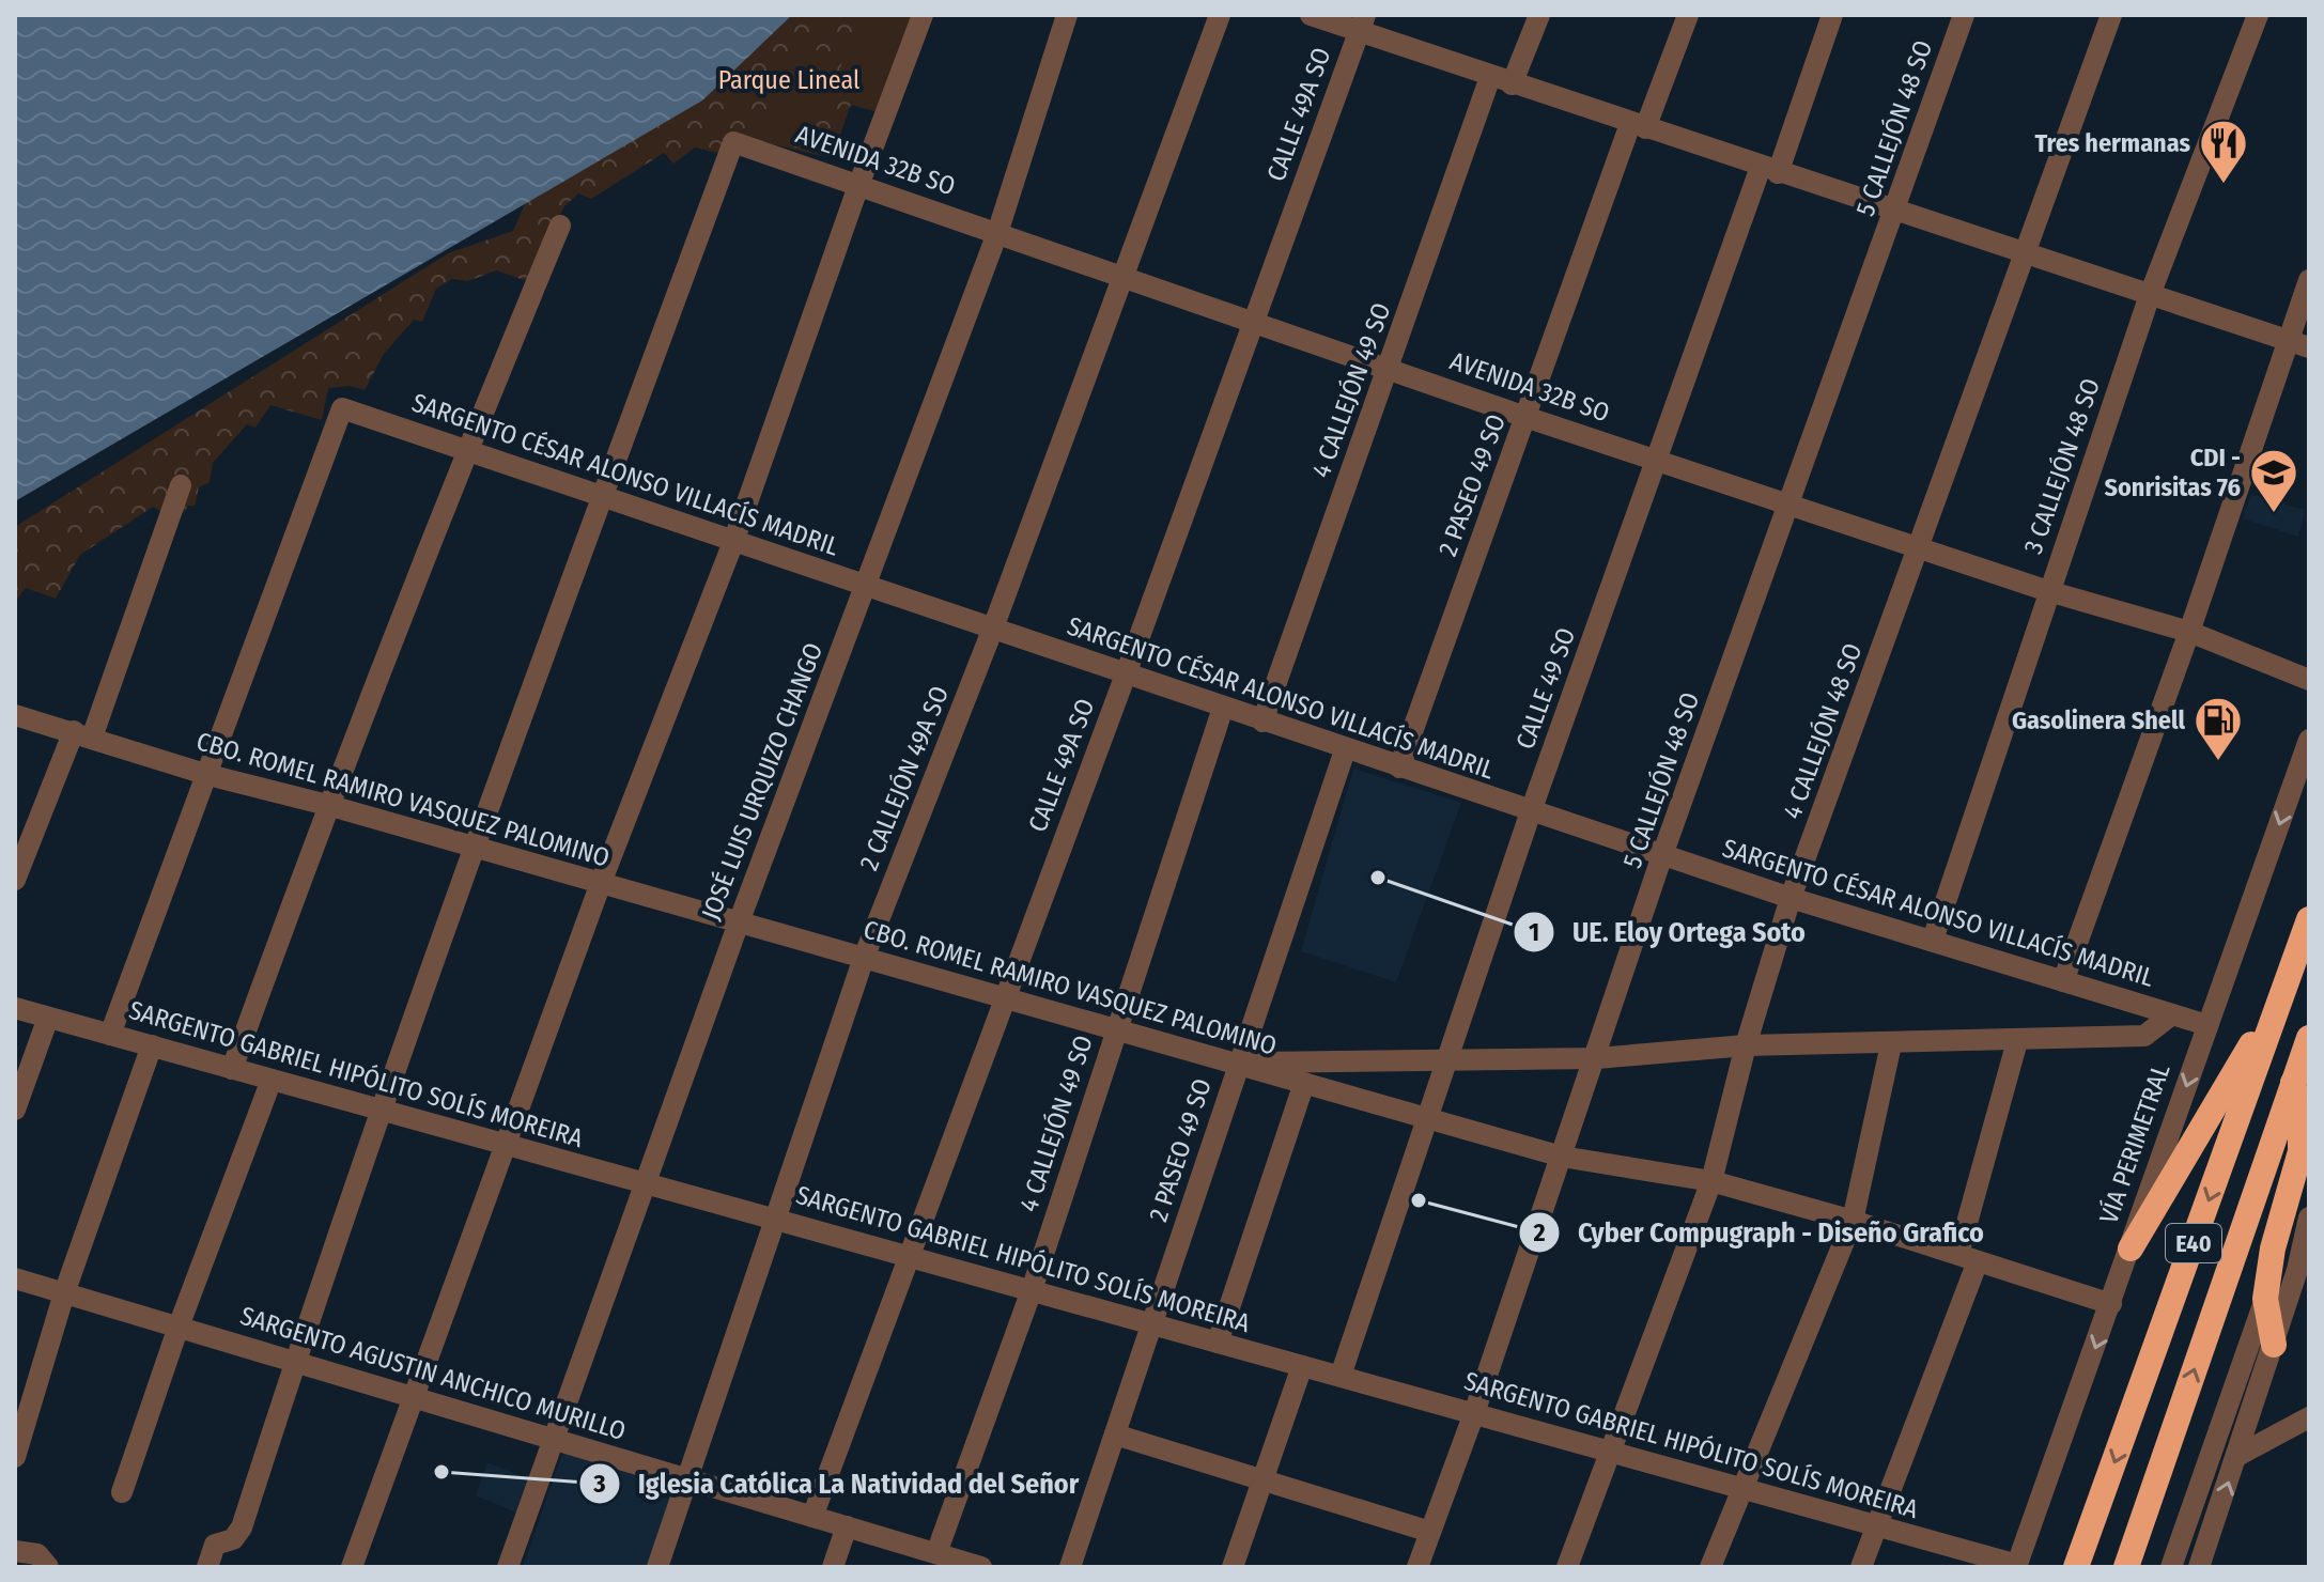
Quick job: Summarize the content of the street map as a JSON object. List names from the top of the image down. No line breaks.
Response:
{"streets":{"highway":["E40"],"street":["CALLE 49A SO","5 CALLEJÓN 48 SO","AVENIDA 32B SO","4 CALLEJÓN 49 SO","3 CALLEJÓN 48 SO","SARGENTO CÉSAR ALONSO VILLACÍS MADRIL","2 PASEO 49 SO","CALLE 49 SO","4 CALLEJÓN 48 SO","2 CALLEJÓN 49A SO","JOSÉ LUIS URQUIZO CHANGO","CBO. ROMEL RAMIRO VASQUEZ PALOMINO","SARGENTO GABRIEL HIPÓLITO SOLÍS MOREIRA","VÍA PERIMETRAL","SARGENTO AGUSTIN ANCHICO MURILLO"]},"crossings":[["CALLE 49A SO","AVENIDA 32B SO"],["CALLE 49A SO","SARGENTO CÉSAR ALONSO VILLACÍS MADRIL"],["CALLE 49A SO","CBO. ROMEL RAMIRO VASQUEZ PALOMINO"],["CALLE 49A SO","SARGENTO GABRIEL HIPÓLITO SOLÍS MOREIRA"],["CALLE 49A SO","SARGENTO AGUSTIN ANCHICO MURILLO"],["5 CALLEJÓN 48 SO","AVENIDA 32B SO"],["5 CALLEJÓN 48 SO","SARGENTO CÉSAR ALONSO VILLACÍS MADRIL"],["5 CALLEJÓN 48 SO","CBO. ROMEL RAMIRO VASQUEZ PALOMINO"],["5 CALLEJÓN 48 SO","SARGENTO GABRIEL HIPÓLITO SOLÍS MOREIRA"],["AVENIDA 32B SO","4 CALLEJÓN 49 SO"],["AVENIDA 32B SO","3 CALLEJÓN 48 SO"],["AVENIDA 32B SO","SARGENTO CÉSAR ALONSO VILLACÍS MADRIL"],["AVENIDA 32B SO","2 PASEO 49 SO"],["AVENIDA 32B SO","CALLE 49 SO"],["AVENIDA 32B SO","4 CALLEJÓN 48 SO"],["AVENIDA 32B SO","2 CALLEJÓN 49A SO"],["AVENIDA 32B SO","JOSÉ LUIS URQUIZO CHANGO"],["4 CALLEJÓN 49 SO","SARGENTO CÉSAR ALONSO VILLACÍS MADRIL"],["4 CALLEJÓN 49 SO","CBO. ROMEL RAMIRO VASQUEZ PALOMINO"],["4 CALLEJÓN 49 SO","SARGENTO GABRIEL HIPÓLITO SOLÍS MOREIRA"],["4 CALLEJÓN 49 SO","SARGENTO AGUSTIN ANCHICO MURILLO"],["3 CALLEJÓN 48 SO","SARGENTO CÉSAR ALONSO VILLACÍS MADRIL"],["SARGENTO CÉSAR ALONSO VILLACÍS MADRIL","2 PASEO 49 SO"],["SARGENTO CÉSAR ALONSO VILLACÍS MADRIL","CALLE 49 SO"],["SARGENTO CÉSAR ALONSO VILLACÍS MADRIL","4 CALLEJÓN 48 SO"],["SARGENTO CÉSAR ALONSO VILLACÍS MADRIL","2 CALLEJÓN 49A SO"],["SARGENTO CÉSAR ALONSO VILLACÍS MADRIL","JOSÉ LUIS URQUIZO CHANGO"],["SARGENTO CÉSAR ALONSO VILLACÍS MADRIL","CBO. ROMEL RAMIRO VASQUEZ PALOMINO"],["SARGENTO CÉSAR ALONSO VILLACÍS MADRIL","VÍA PERIMETRAL"],["2 PASEO 49 SO","CBO. ROMEL RAMIRO VASQUEZ PALOMINO"],["2 PASEO 49 SO","SARGENTO GABRIEL HIPÓLITO SOLÍS MOREIRA"],["CALLE 49 SO","CBO. ROMEL RAMIRO VASQUEZ PALOMINO"],["CALLE 49 SO","SARGENTO GABRIEL HIPÓLITO SOLÍS MOREIRA"],["4 CALLEJÓN 48 SO","CBO. ROMEL RAMIRO VASQUEZ PALOMINO"],["4 CALLEJÓN 48 SO","SARGENTO GABRIEL HIPÓLITO SOLÍS MOREIRA"],["2 CALLEJÓN 49A SO","CBO. ROMEL RAMIRO VASQUEZ PALOMINO"],["2 CALLEJÓN 49A SO","SARGENTO GABRIEL HIPÓLITO SOLÍS MOREIRA"],["2 CALLEJÓN 49A SO","SARGENTO AGUSTIN ANCHICO MURILLO"],["JOSÉ LUIS URQUIZO CHANGO","CBO. ROMEL RAMIRO VASQUEZ PALOMINO"],["JOSÉ LUIS URQUIZO CHANGO","SARGENTO GABRIEL HIPÓLITO SOLÍS MOREIRA"],["JOSÉ LUIS URQUIZO CHANGO","SARGENTO AGUSTIN ANCHICO MURILLO"],["CBO. ROMEL RAMIRO VASQUEZ PALOMINO","VÍA PERIMETRAL"],["SARGENTO GABRIEL HIPÓLITO SOLÍS MOREIRA","VÍA PERIMETRAL"]],"parks":["Parque Lineal"],"places":{"restaurant":["Tres hermanas"],"school or university":["CDI - Sonrisitas 76"],"fuel station":["Gasolinera Shell"],"other":["UE. Eloy Ortega Soto","Cyber Compugraph - Diseño Grafico","Iglesia Católica La Natividad del Señor"]}}
